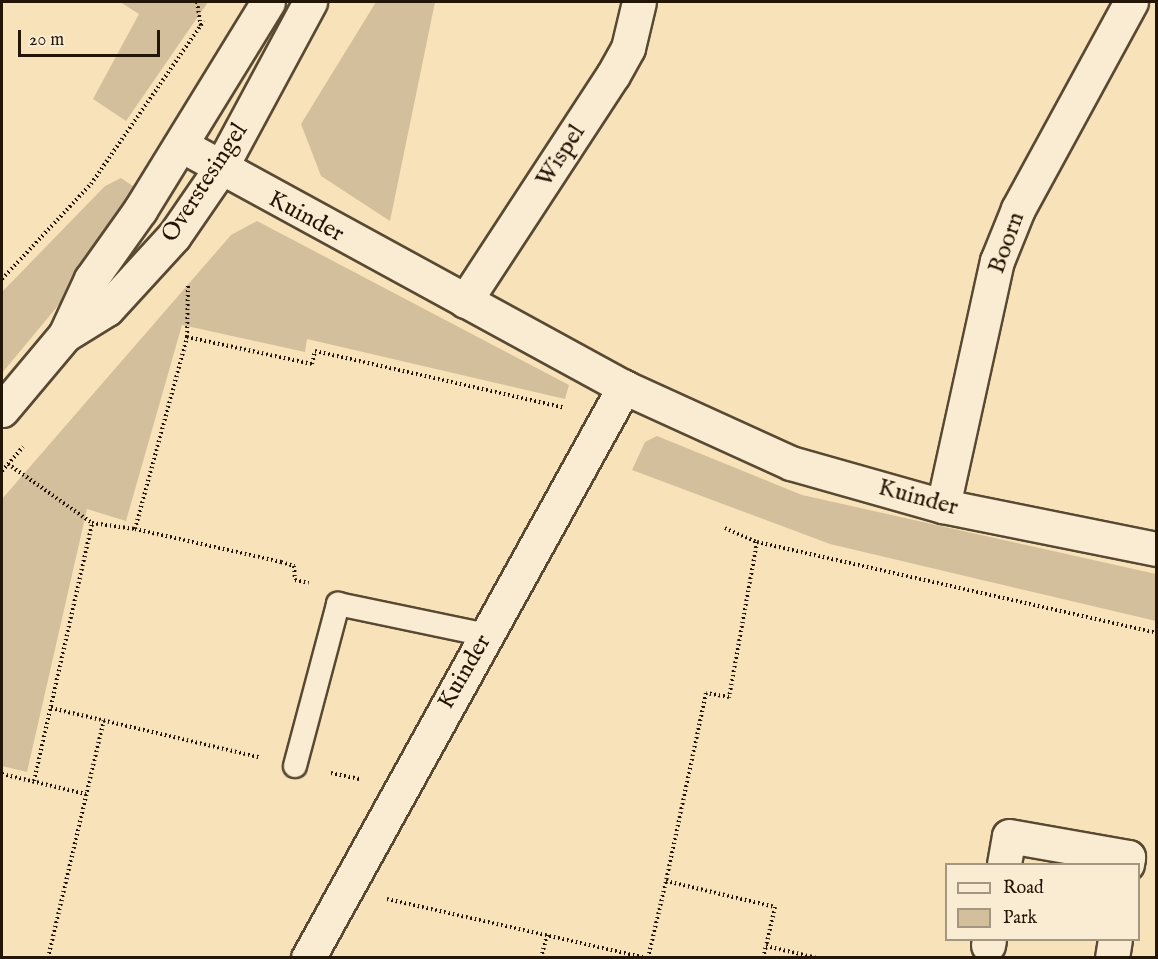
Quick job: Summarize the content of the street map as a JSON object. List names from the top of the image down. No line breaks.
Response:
{"streets":{"street":["Wispel","Overstesingel","Kuinder","Boorn"]},"crossings":[["Wispel","Kuinder"],["Overstesingel","Kuinder"],["Kuinder","Boorn"]],"legend":["Road","Park"],"scale_bar":"20 m"}
